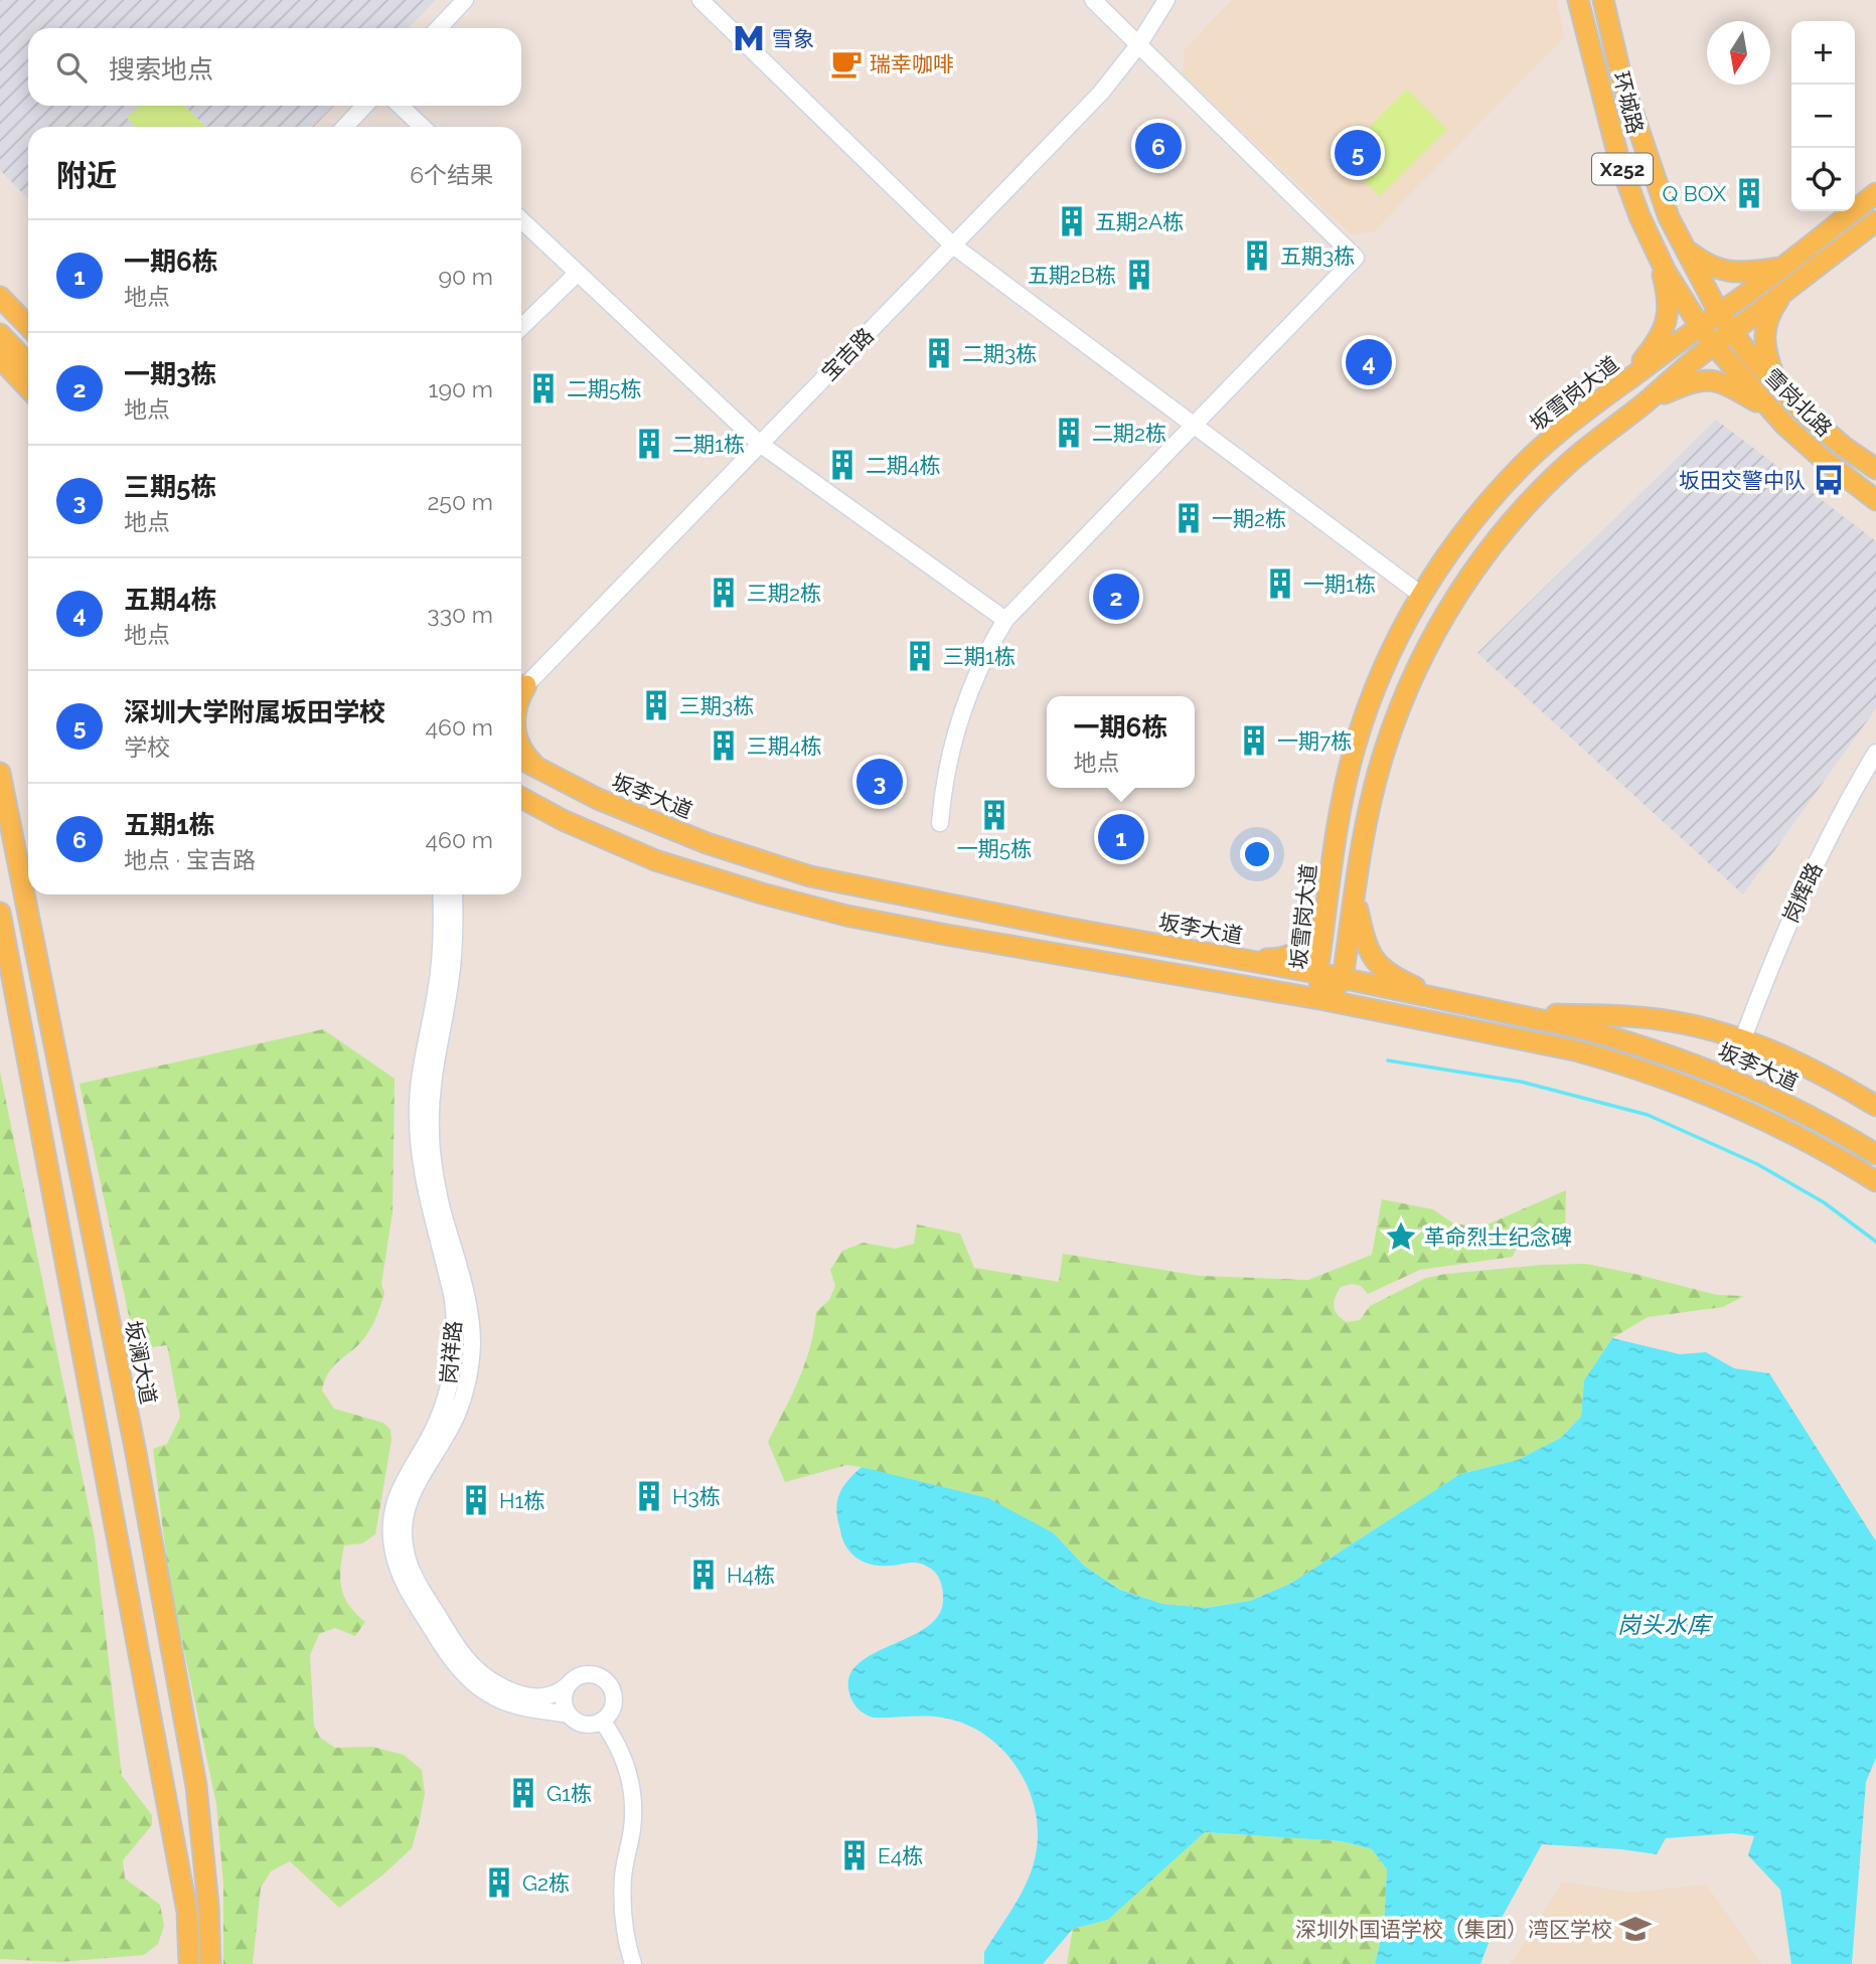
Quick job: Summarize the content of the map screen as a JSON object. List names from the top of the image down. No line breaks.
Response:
{"streets":{"main road":["环城路","X252","坂雪岗大道","雪岗北路","坂李大道","坂澜大道"],"street":["宝吉路","岗辉路","岗祥路"]},"crossings":[["环城路","坂雪岗大道"],["环城路","雪岗北路"],["坂雪岗大道","雪岗北路"],["坂雪岗大道","坂李大道"]],"water":["岗头水库"],"places":{"metro station":["雪象"],"cafe":["瑞幸咖啡"],"building":["Q BOX","五期2A栋","五期3栋","五期2B栋","二期3栋","二期5栋","二期2栋","二期1栋","二期4栋","一期2栋","一期1栋","三期2栋","三期1栋","三期3栋","一期7栋","三期4栋","一期5栋","H3栋","H1栋","H4栋","G1栋","E4栋","G2栋"],"bus stop":["坂田交警中队"],"place":["革命烈士纪念碑"],"school or university":["深圳外国语学校（集团）湾区学校"]},"north":"bottom","page":{"map_buttons":["+","−"],"search":"搜索地点","pins":["6","5","4","2","3","1"],"heading":["附近","6个结果"],"list":[{"mark":"1","name":"一期6栋","note":"地点","value":"90 m"},{"mark":"2","name":"一期3栋","note":"地点","value":"190 m"},{"mark":"3","name":"三期5栋","note":"地点","value":"250 m"},{"mark":"4","name":"五期4栋","note":"地点","value":"330 m"},{"mark":"5","name":"深圳大学附属坂田学校","note":"学校","value":"460 m"},{"mark":"6","name":"五期1栋","note":"地点 · 宝吉路","value":"460 m"}],"popup":["一期6栋","地点"]}}
